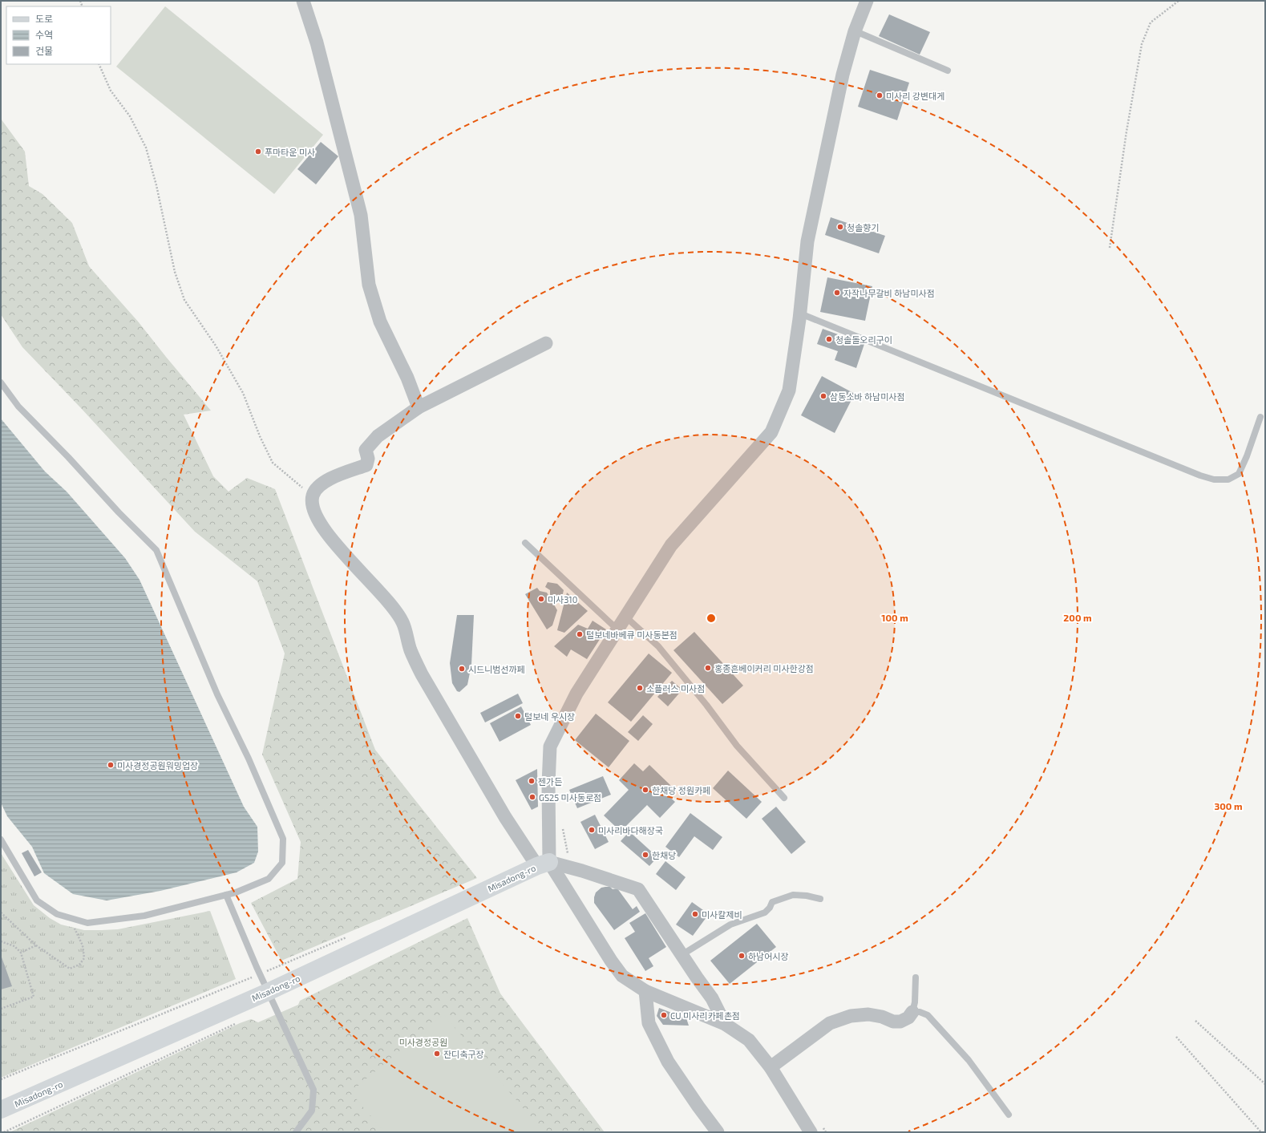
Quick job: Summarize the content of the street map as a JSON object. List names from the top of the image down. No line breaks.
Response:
{"streets":{"street":["Misadong-ro"]},"parks":["미사경정공원"],"places":["미사리 강변대게","푸마타운 미사","청솔향기","자작나무갈비 하남미사점","청솔돌오리구이","삼동소바 하남미사점","미사310","털보네바베큐 미사동본점","홍종흔베이커리 미사한강점","시드니범선까페","소플러스 미사점","털보네 우시장","미사경정공원워밍업장","젠가든","한채당 정원카페","GS25 미사동로점","미사리바다해장국","한채당","미사칼제비","하남어시장","CU 미사리카페촌점","잔디축구장"],"legend":["도로","수역","건물"],"rings":["100 m","200 m","300 m"]}
